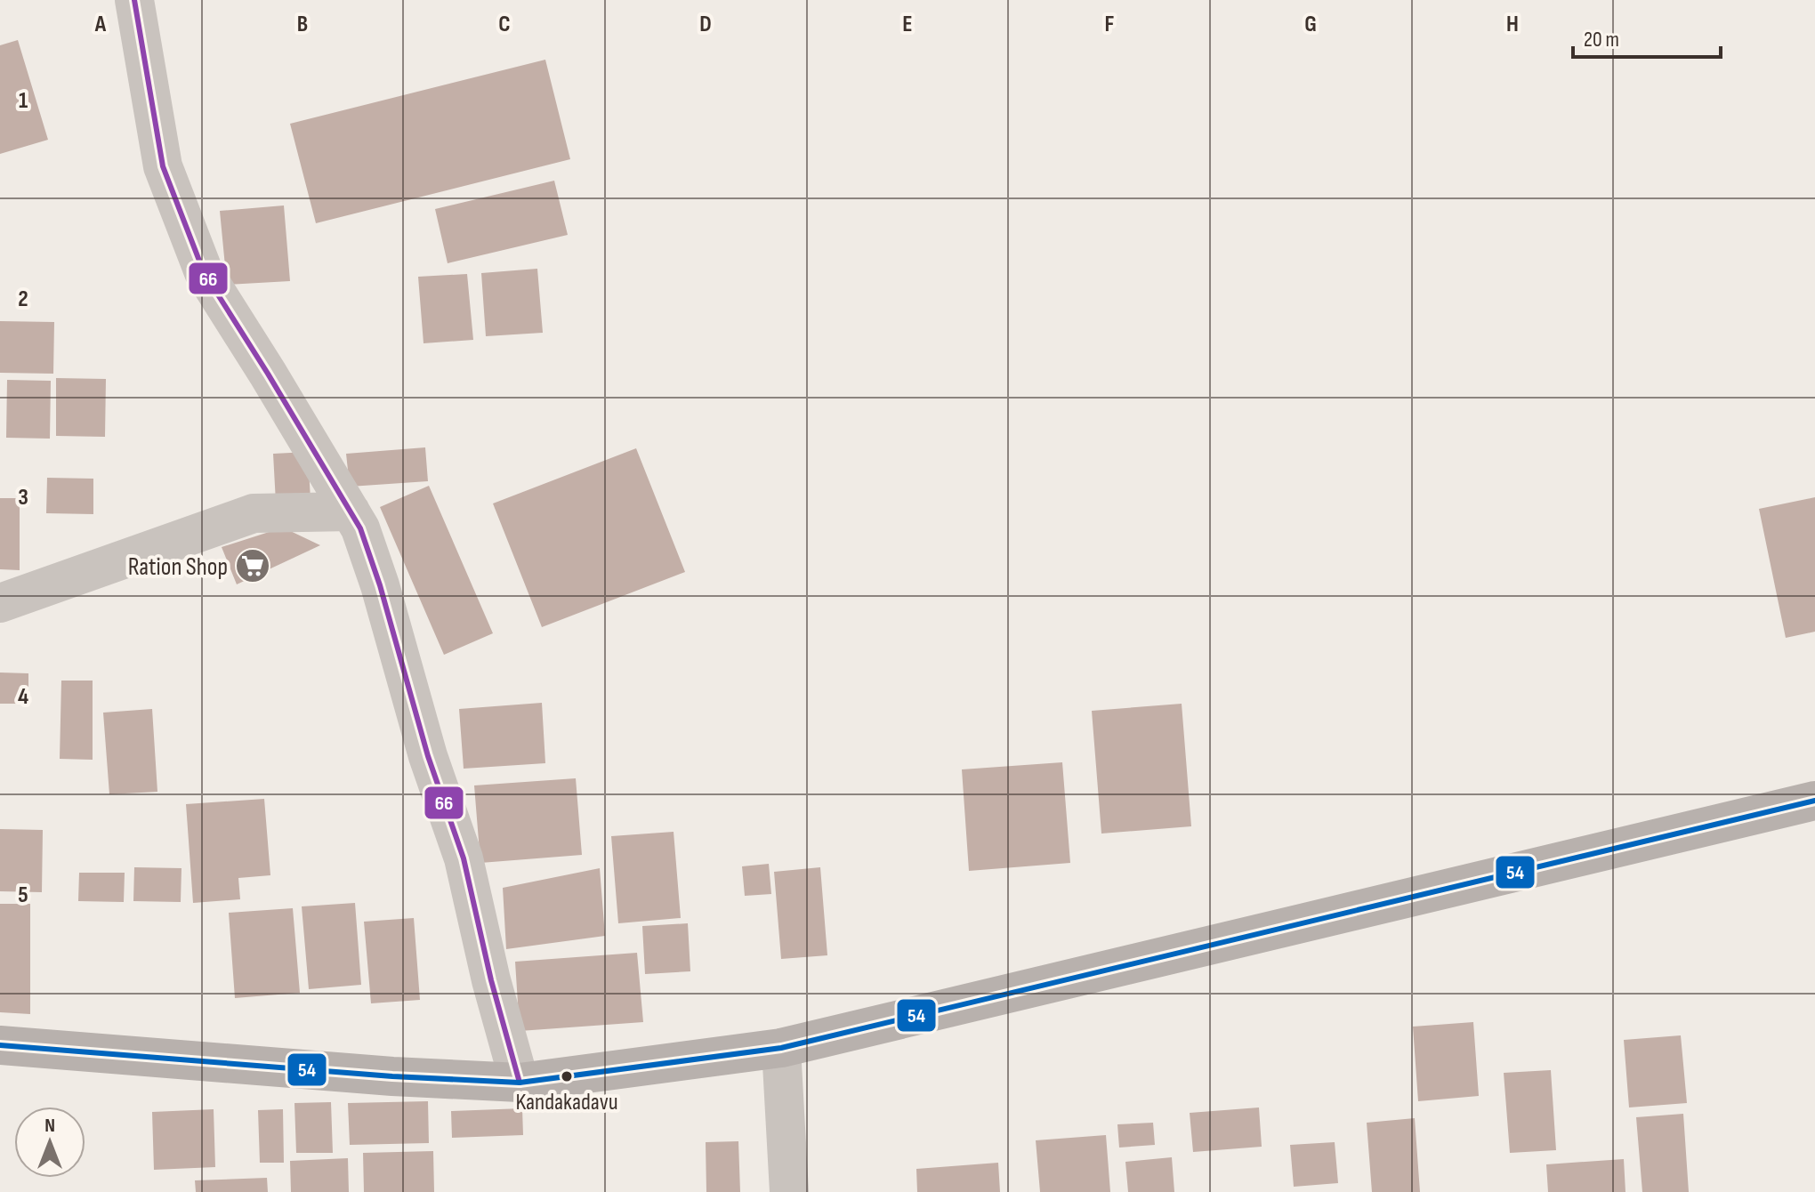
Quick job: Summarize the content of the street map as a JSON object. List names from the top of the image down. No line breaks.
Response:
{"places":{"supermarket":["Ration Shop"],"other":["Kandakadavu"]},"lines":["transit line 66","transit line 54"],"scale_bar":"20 m","north":"top","grid":{"columns":["A","B","C","D","E","F","G","H"],"rows":["1","2","3","4","5"]}}
